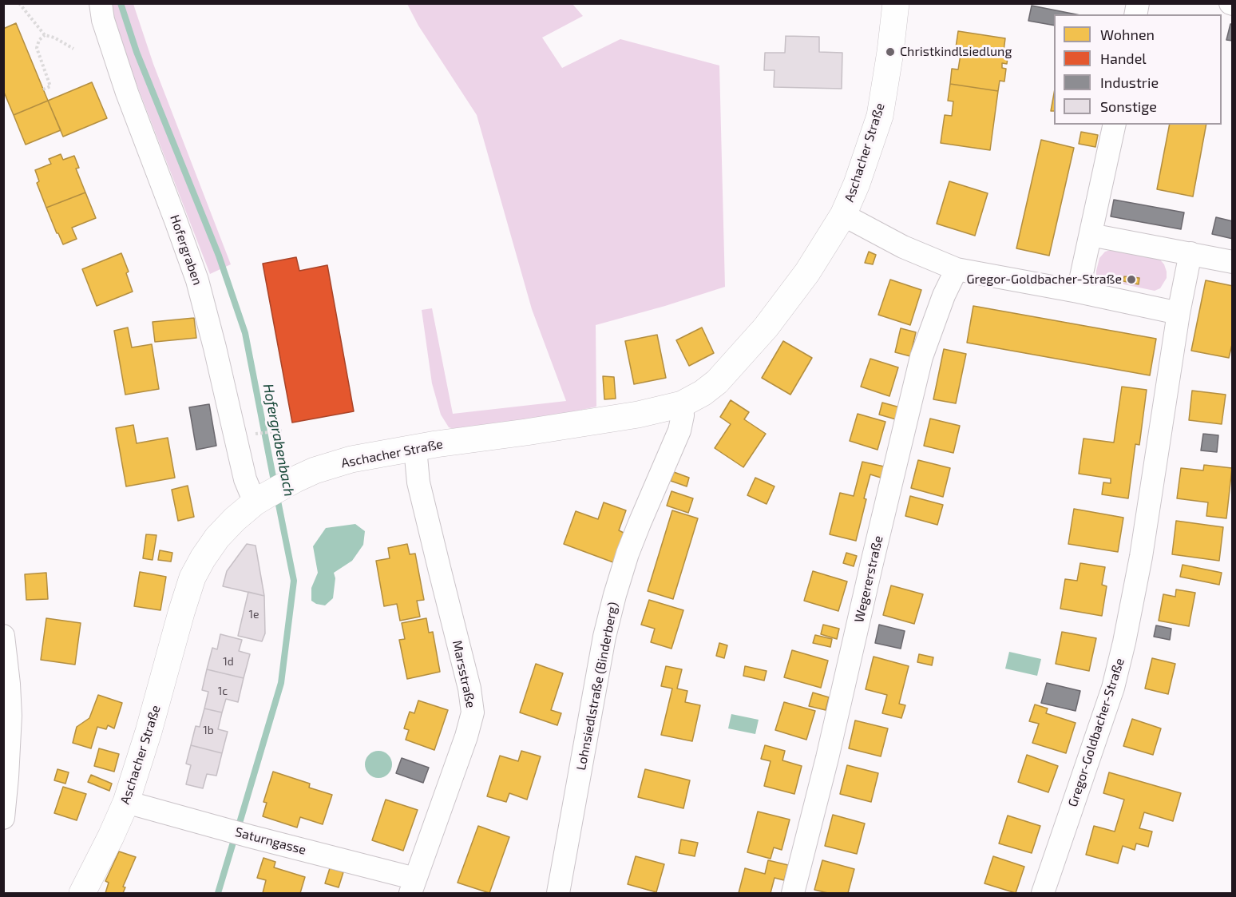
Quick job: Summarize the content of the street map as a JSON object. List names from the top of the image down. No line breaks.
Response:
{"streets":{"street":["Aschacher Straße","Hofergraben","Wegererstraße","Marsstraße","Lohnsiedlstraße (Binderberg)","Gregor-Goldbacher-Straße","Saturngasse"]},"crossings":[["Aschacher Straße","Hofergraben"],["Aschacher Straße","Marsstraße"],["Aschacher Straße","Lohnsiedlstraße (Binderberg)"],["Aschacher Straße","Saturngasse"],["Marsstraße","Saturngasse"]],"water":["Hofergrabenbach"],"places":["Christkindlsiedlung","Gregor-Goldbacher-Straße"],"house_numbers":["1e","1d","1c","1b"],"legend":["Wohnen","Handel","Industrie","Sonstige"]}
